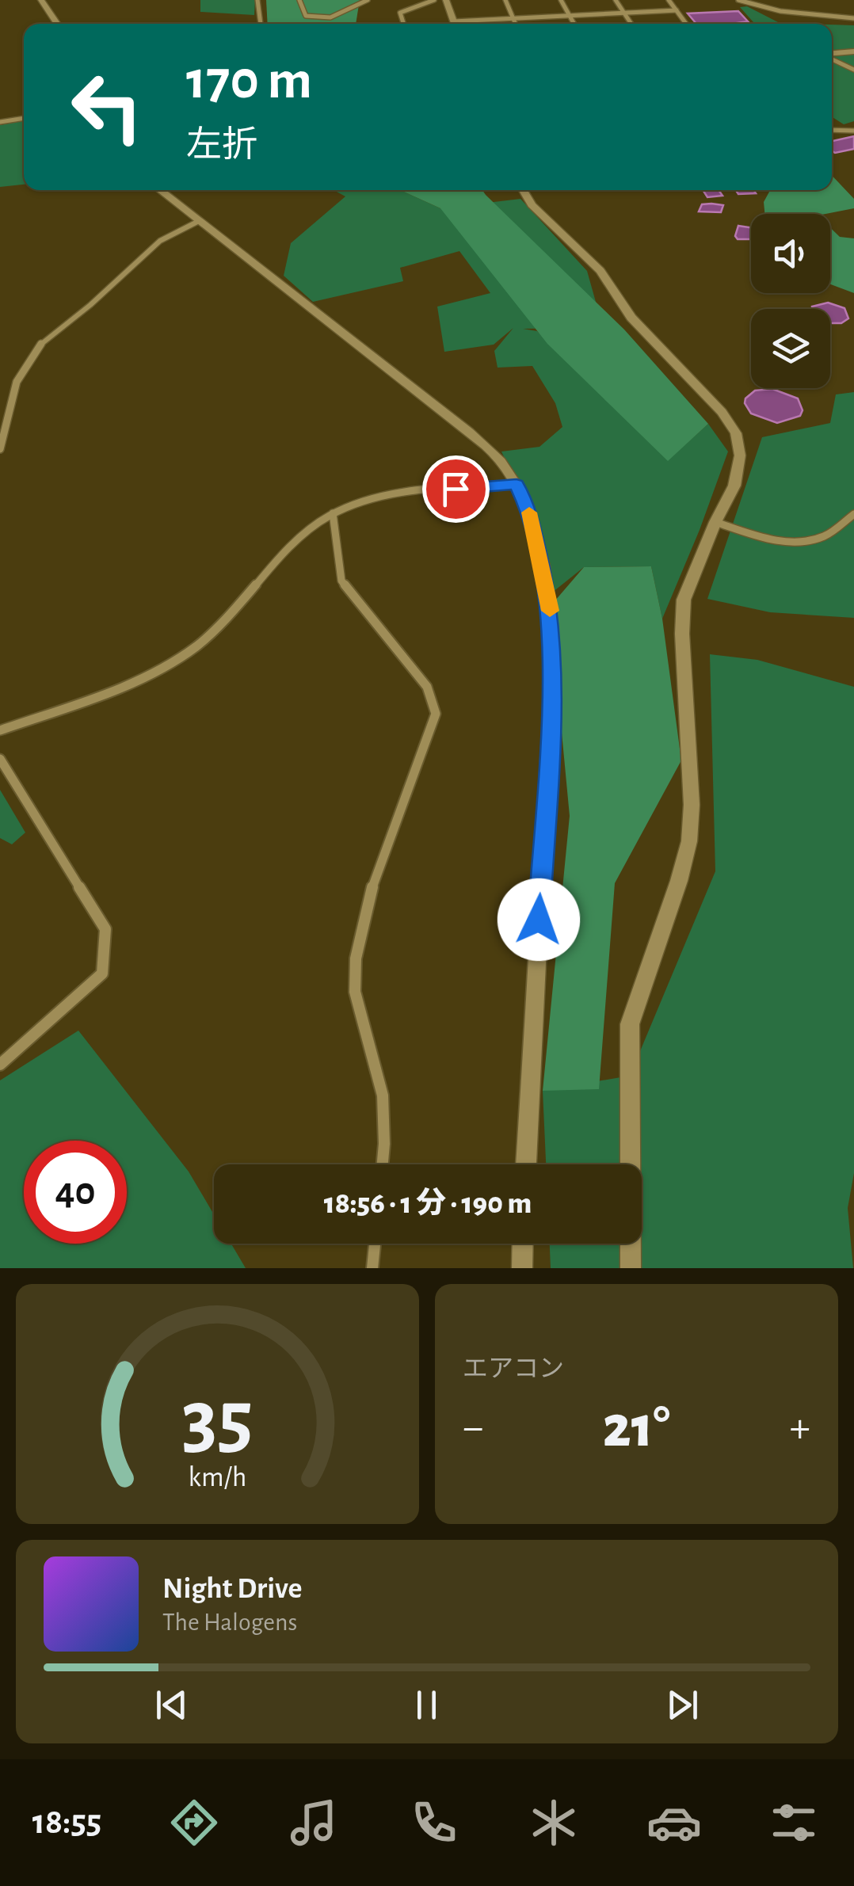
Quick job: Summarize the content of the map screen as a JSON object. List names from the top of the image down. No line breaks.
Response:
{"page":{"turn":["170 m","左折"],"limit":"40","trip":"18:56 · 1 分 · 190 m","tile":"エアコン","heat":["−","21°","+"],"song":["Night Drive","The Halogens"],"tabs":"18:55","gauge":["35","km/h"]}}
